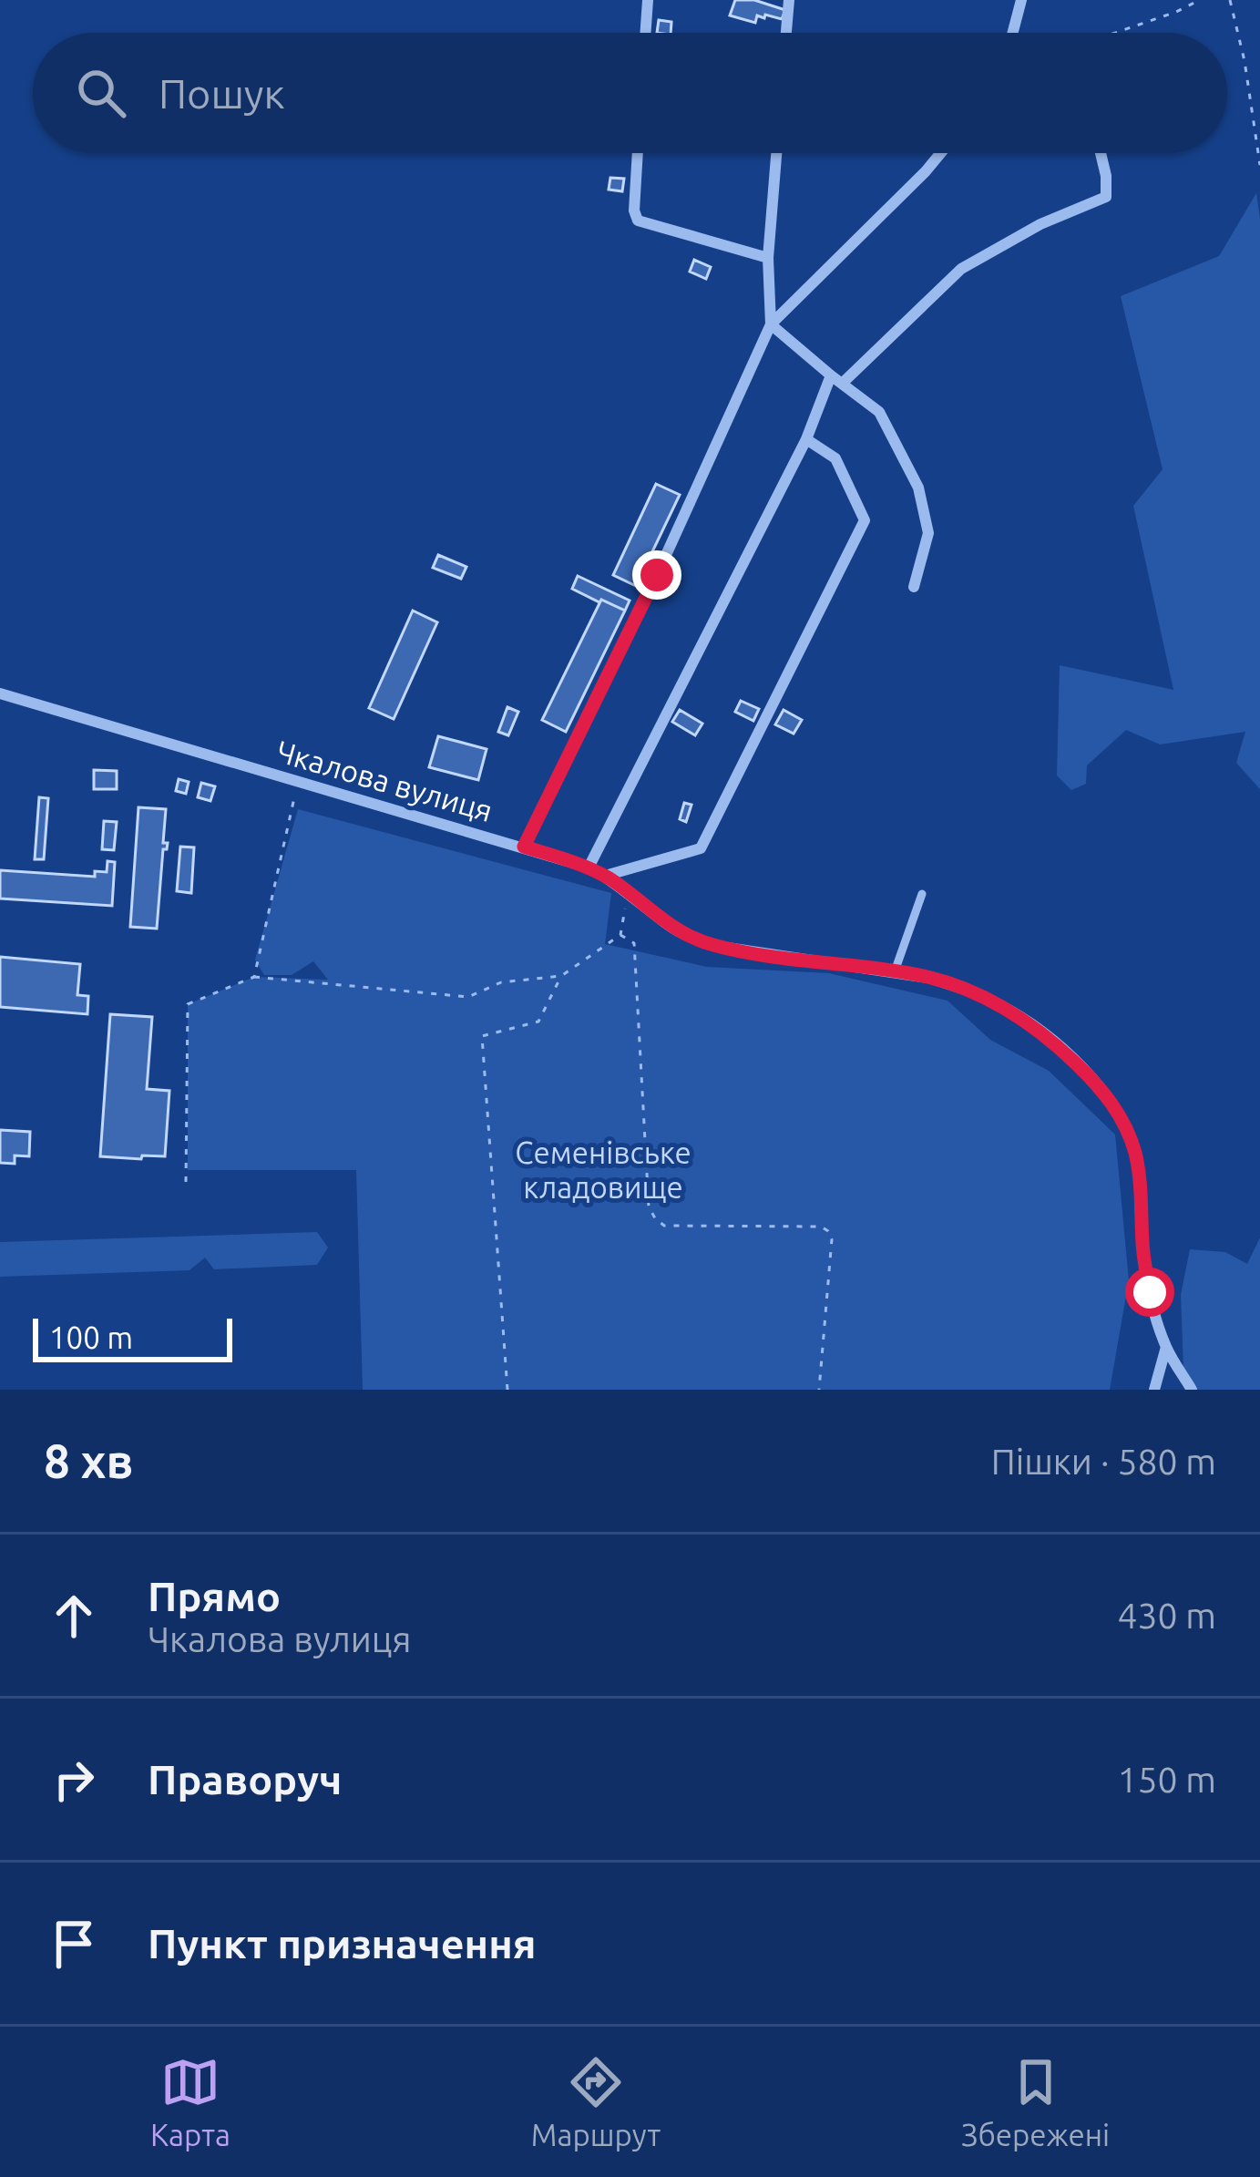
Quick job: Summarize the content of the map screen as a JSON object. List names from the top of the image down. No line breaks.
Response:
{"streets":{"street":["Чкалова вулиця"]},"parks":["Семенівське кладовище"],"scale_bar":"100 m","page":{"search":"Пошук","scale":"100 m","heading":["8 хв","Пішки · 580 m"],"list":[["Прямо","Чкалова вулиця","430 m"],["Праворуч","150 m"],"Пункт призначення"],"nav":["Карта","Маршрут","Збережені"]}}
